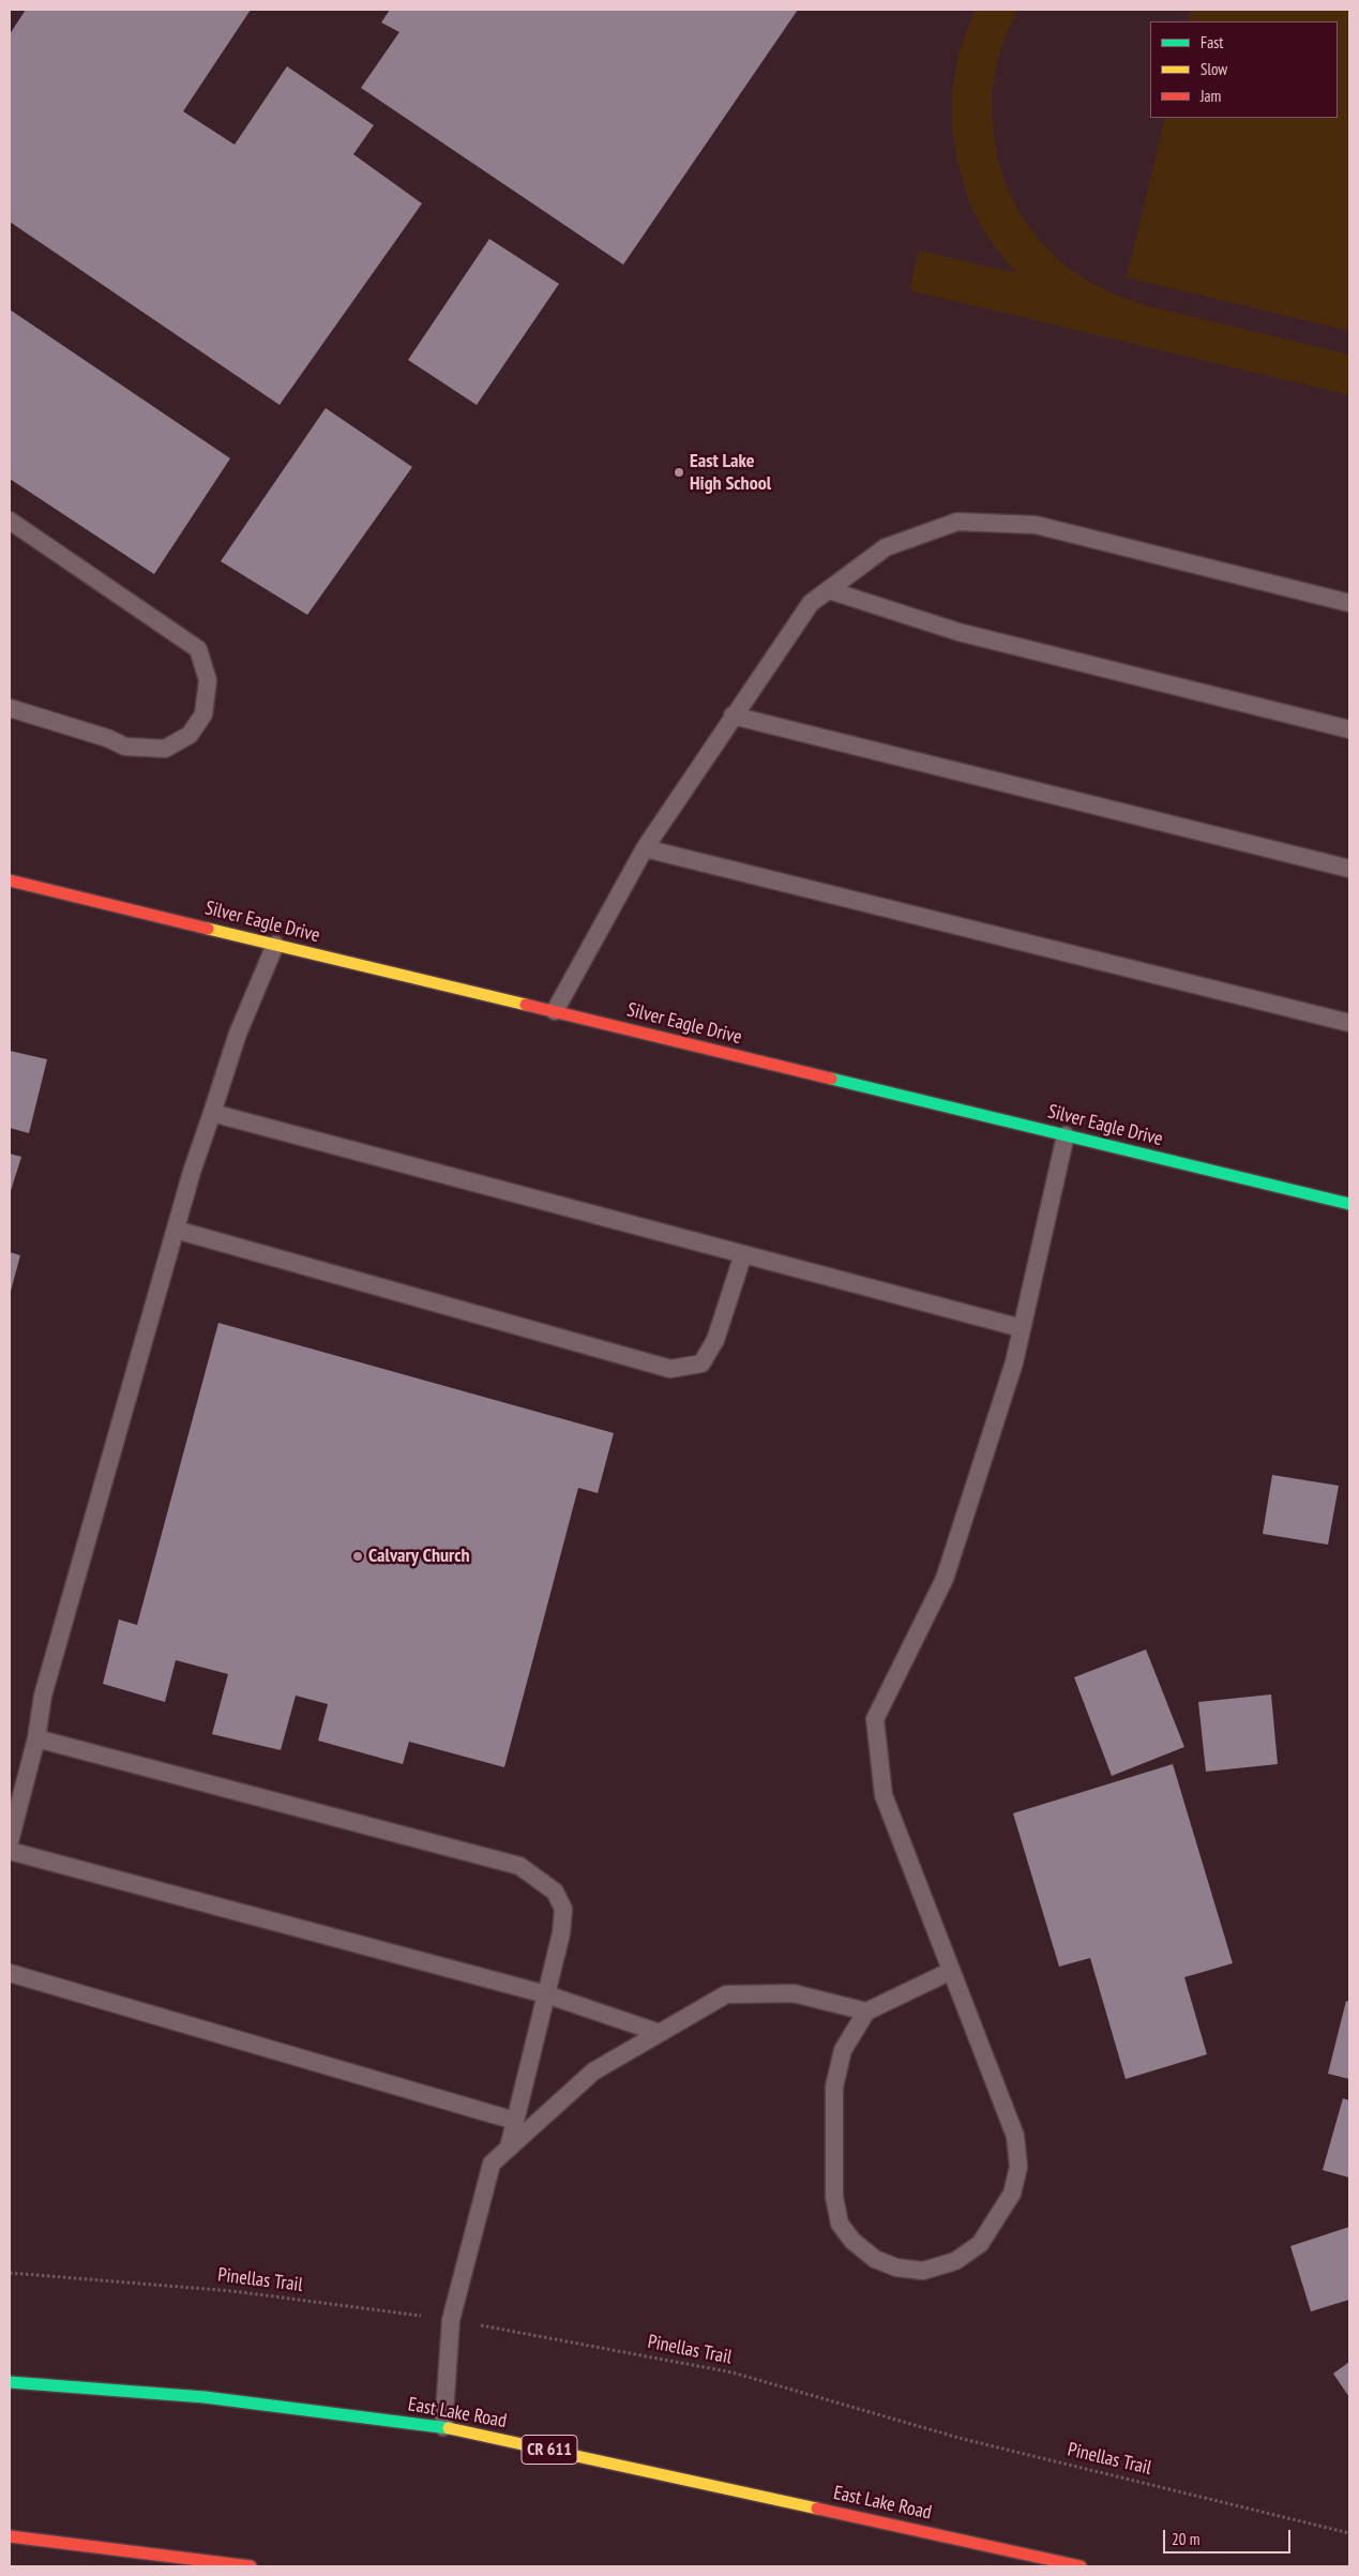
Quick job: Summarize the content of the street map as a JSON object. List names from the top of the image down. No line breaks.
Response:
{"streets":{"street":["Silver Eagle Drive","East Lake Road","CR 611"],"path":["Pinellas Trail"]},"places":["East Lake High School","Calvary Church"],"legend":["Fast","Slow","Jam"],"scale_bar":"20 m"}
